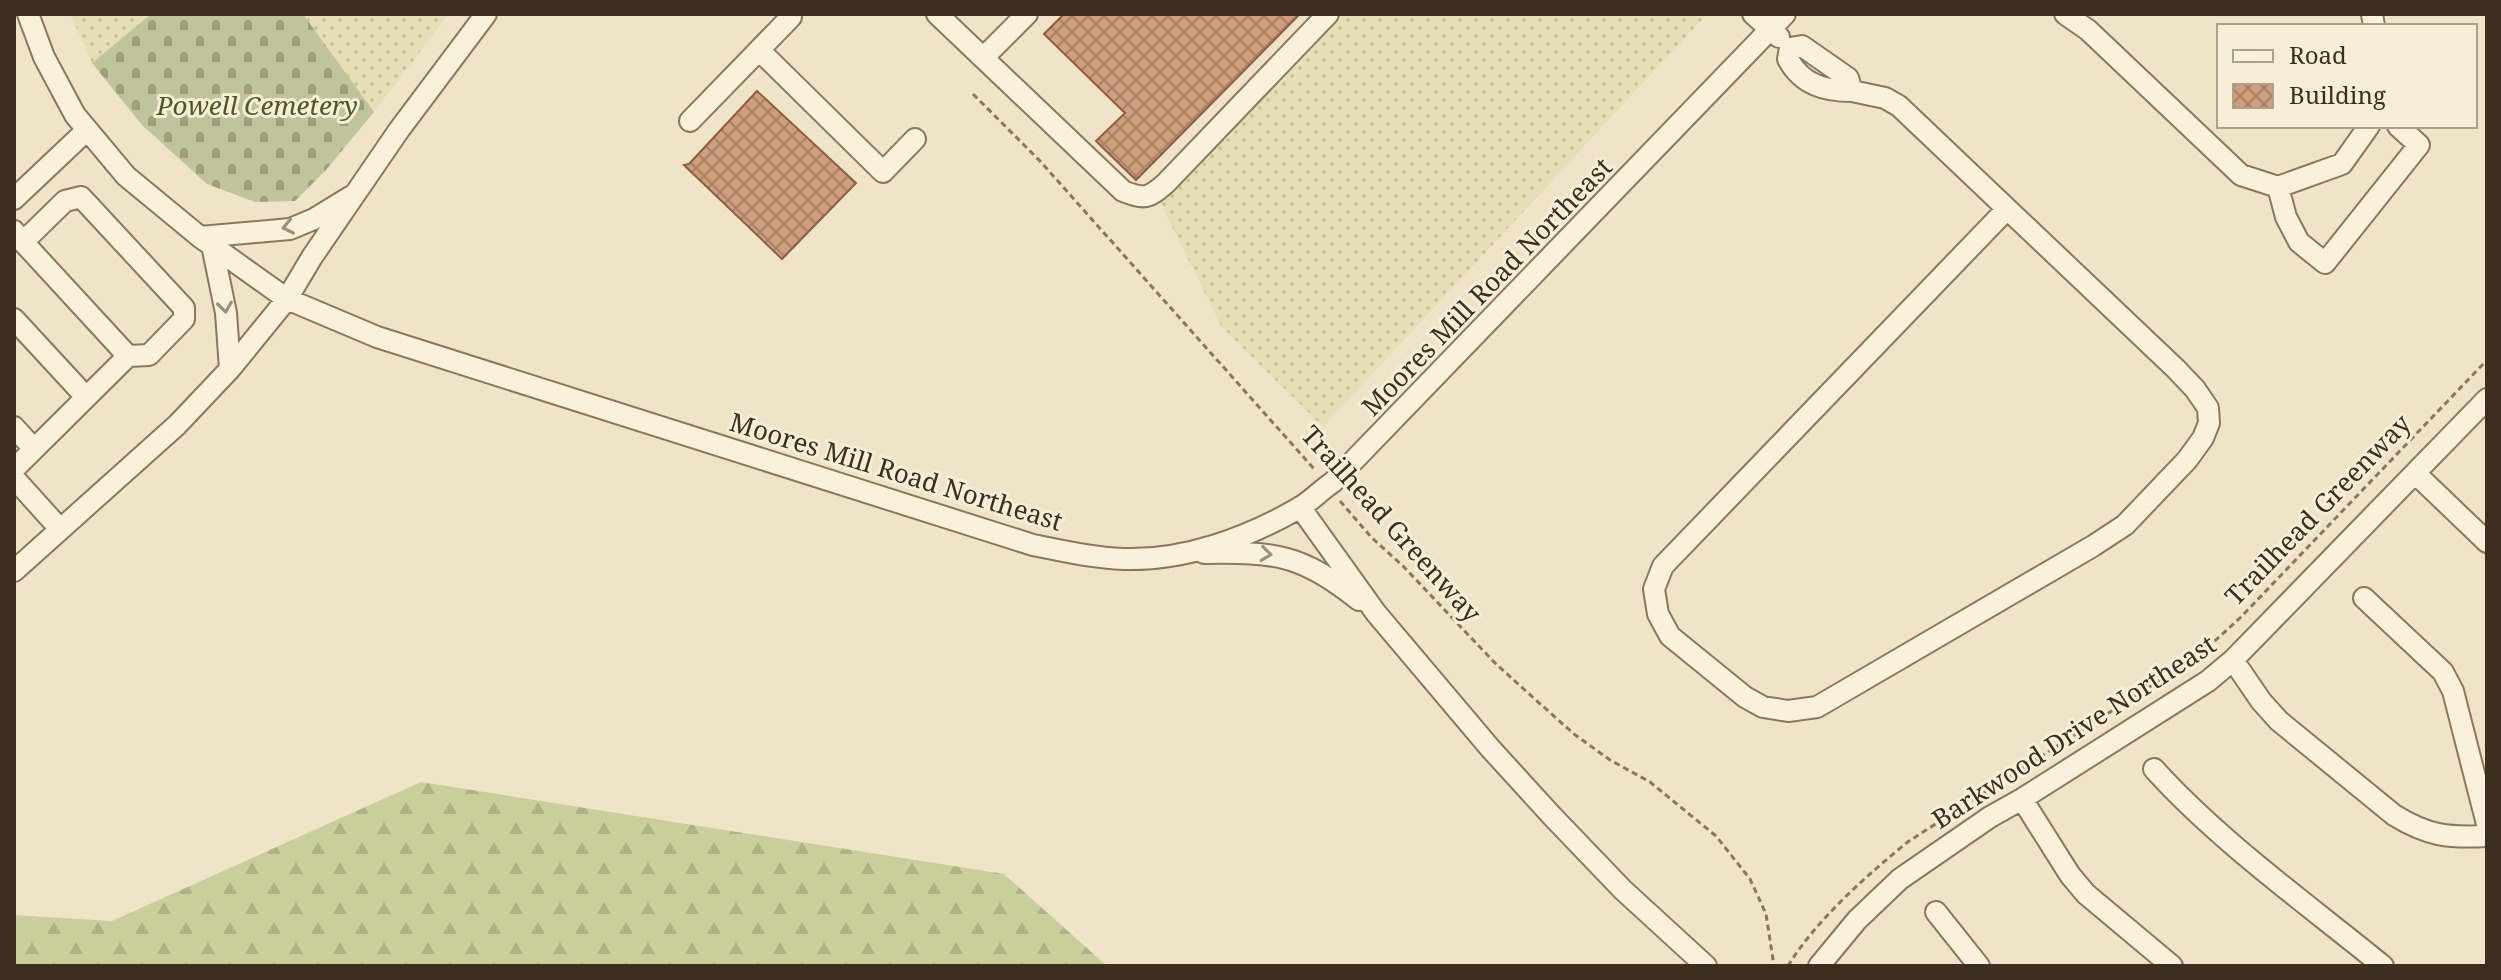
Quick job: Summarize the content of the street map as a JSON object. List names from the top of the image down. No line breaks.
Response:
{"streets":{"street":["Moores Mill Road Northeast","Barkwood Drive Northeast"],"path":["Trailhead Greenway"]},"crossings":[["Moores Mill Road Northeast","Trailhead Greenway"]],"parks":["Powell Cemetery"],"legend":["Road","Building"]}
